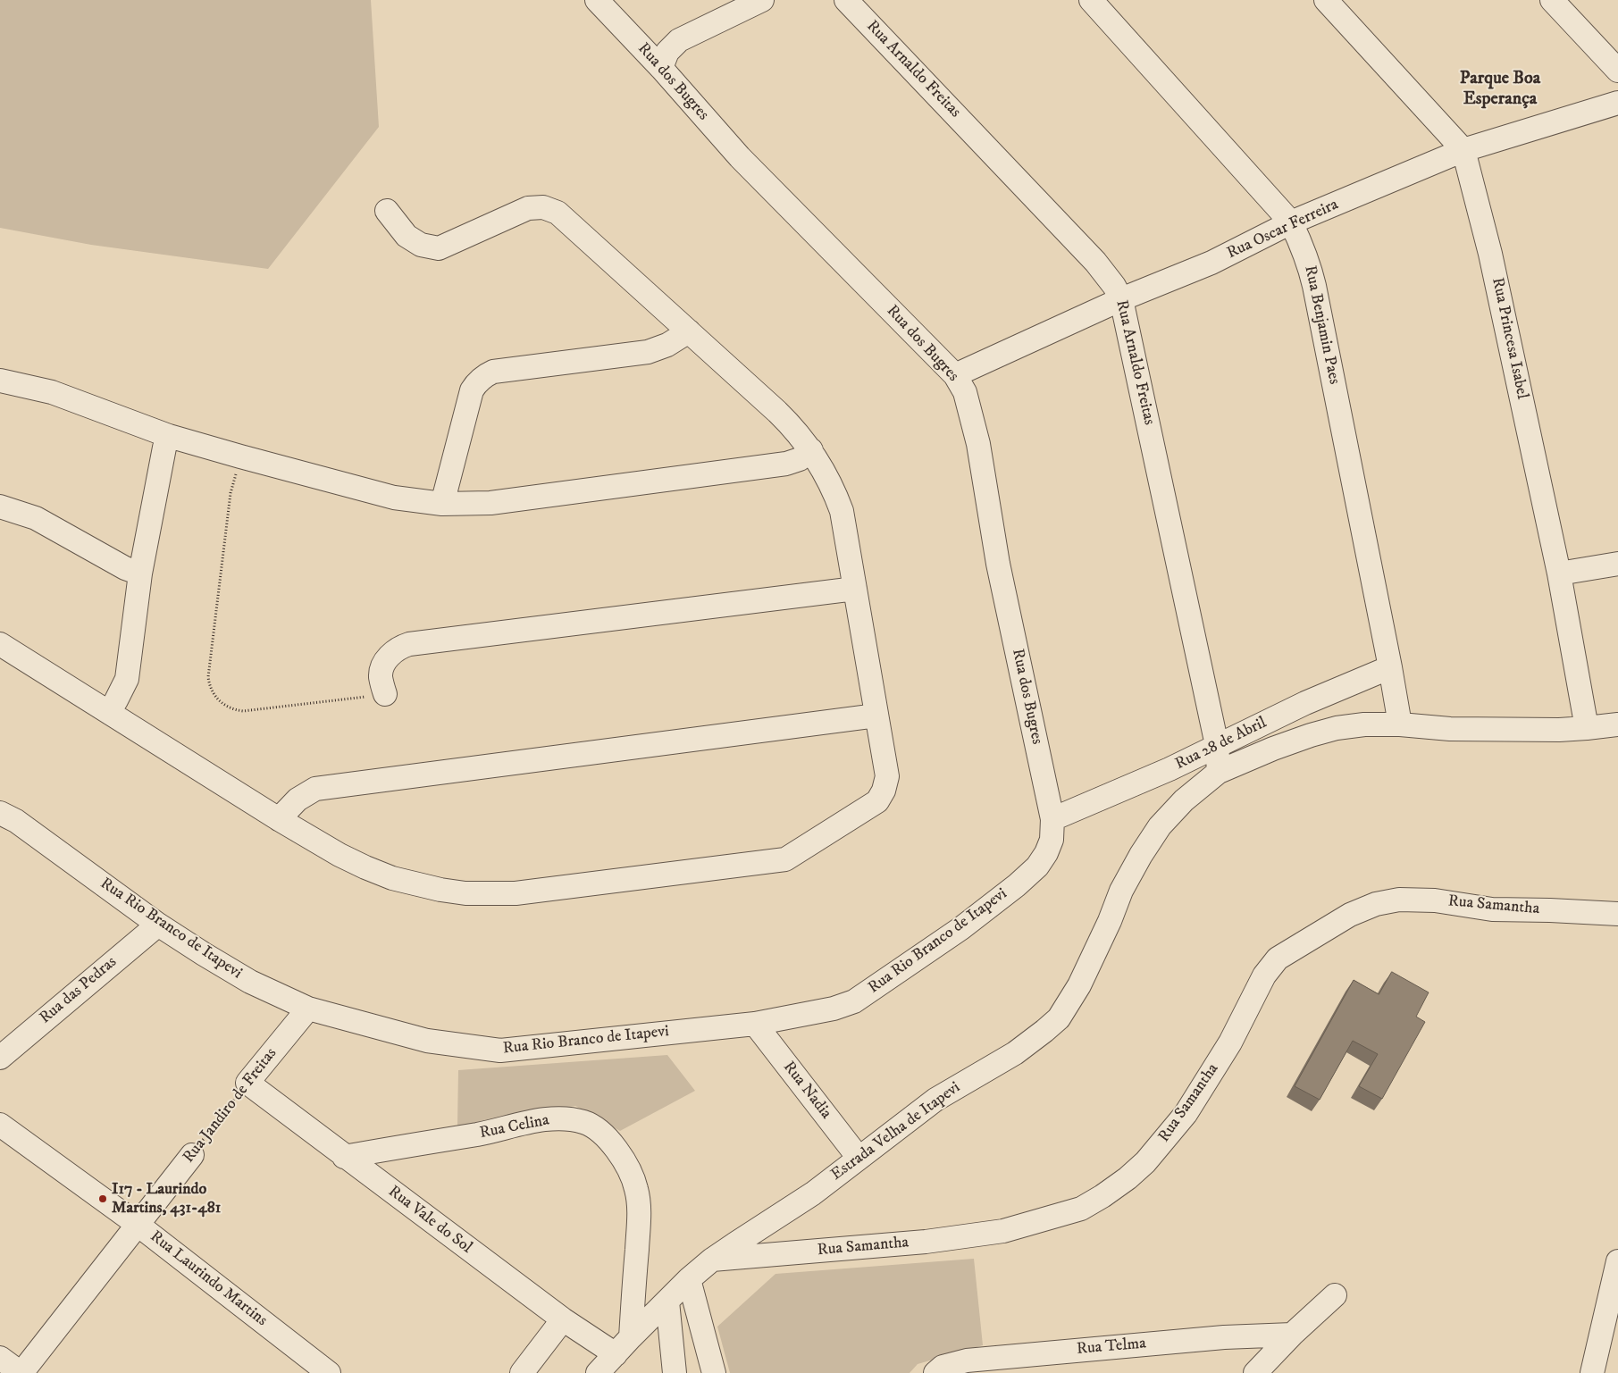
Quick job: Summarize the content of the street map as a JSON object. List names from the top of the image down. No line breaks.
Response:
{"streets":{"street":["Rua Arnaldo Freitas","Rua dos Bugres","Rua Oscar Ferreira","Rua Benjamin Paes","Rua Princesa Isabel","Rua 28 de Abril","Rua Samantha","Rua Rio Branco de Itapevi","Rua das Pedras","Rua Nadia","Rua Jandiro de Freitas","Rua Celina","Estrada Velha de Itapevi","Rua Vale do Sol","Rua Laurindo Martins","Rua Telma"]},"crossings":[["Rua Arnaldo Freitas","Rua Oscar Ferreira"],["Rua Arnaldo Freitas","Rua 28 de Abril"],["Rua Arnaldo Freitas","Estrada Velha de Itapevi"],["Rua dos Bugres","Rua Oscar Ferreira"],["Rua dos Bugres","Rua 28 de Abril"],["Rua dos Bugres","Rua Rio Branco de Itapevi"],["Rua Oscar Ferreira","Rua Benjamin Paes"],["Rua Oscar Ferreira","Rua Princesa Isabel"],["Rua Benjamin Paes","Rua 28 de Abril"],["Rua Benjamin Paes","Estrada Velha de Itapevi"],["Rua Princesa Isabel","Estrada Velha de Itapevi"],["Rua 28 de Abril","Rua Rio Branco de Itapevi"],["Rua Samantha","Estrada Velha de Itapevi"],["Rua Rio Branco de Itapevi","Rua das Pedras"],["Rua Rio Branco de Itapevi","Rua Nadia"],["Rua Rio Branco de Itapevi","Rua Jandiro de Freitas"],["Rua Nadia","Estrada Velha de Itapevi"],["Rua Jandiro de Freitas","Rua Vale do Sol"],["Rua Jandiro de Freitas","Rua Laurindo Martins"],["Rua Celina","Estrada Velha de Itapevi"],["Rua Celina","Rua Vale do Sol"],["Estrada Velha de Itapevi","Rua Vale do Sol"]],"districts":["Parque Boa Esperança"],"places":["I17 - Laurindo Martins, 431-481"]}
